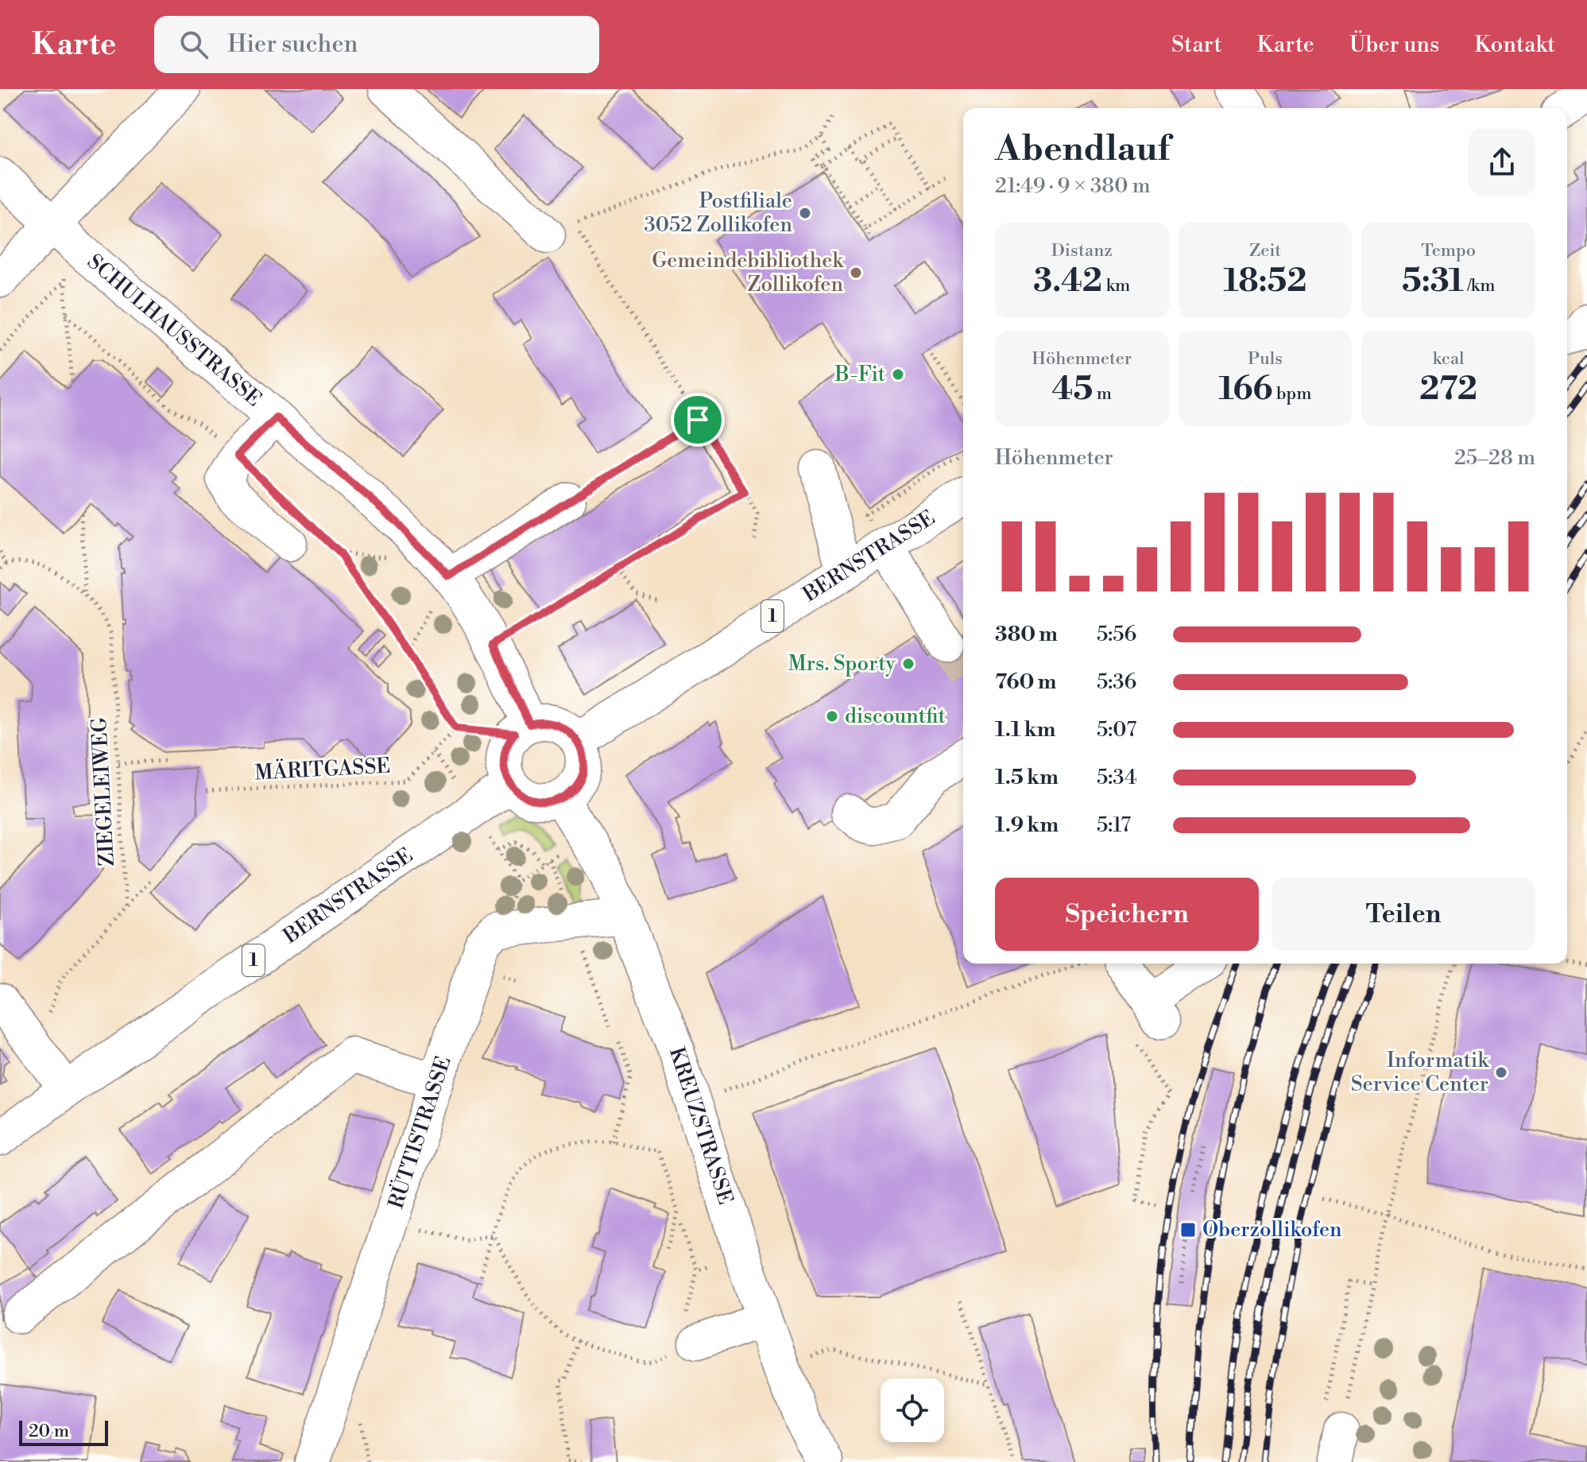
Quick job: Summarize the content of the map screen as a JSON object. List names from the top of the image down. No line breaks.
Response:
{"streets":{"street":["SCHULHAUSSTRASSE","BERNSTRASSE","1","KREUZSTRASSE","RÜTTISTRASSE"],"path":["MÄRITGASSE","ZIEGELEIWEG"]},"crossings":[["SCHULHAUSSTRASSE","BERNSTRASSE"],["SCHULHAUSSTRASSE","KREUZSTRASSE"],["BERNSTRASSE","KREUZSTRASSE"],["KREUZSTRASSE","RÜTTISTRASSE"]],"places":{"other":["Postfiliale 3052 Zollikofen","Gemeindebibliothek Zollikofen","B-Fit","Mrs. Sporty","discountfit","Informatik Service Center"],"transit":["Oberzollikofen"]},"scale_bar":"20 m","page":{"header":"Karte","search":"Hier suchen","nav":["Start","Karte","Über uns","Kontakt"],"heading":["Abendlauf","21:49 · 9 × 380 m"],"stats":[["Distanz","3.42 km"],["Zeit","18:52"],["Tempo","5:31 /km"],["Höhenmeter","45 m"],["Puls","166 bpm"],["kcal","272"]],"chart":["Höhenmeter","25–28 m"],"list":[{"name":"380 m","note":"5:56"},{"name":"760 m","note":"5:36"},{"name":"1.1 km","note":"5:07"},{"name":"1.5 km","note":"5:34"},{"name":"1.9 km","note":"5:17"}],"buttons":["Speichern","Teilen"],"scale":"20 m"}}
